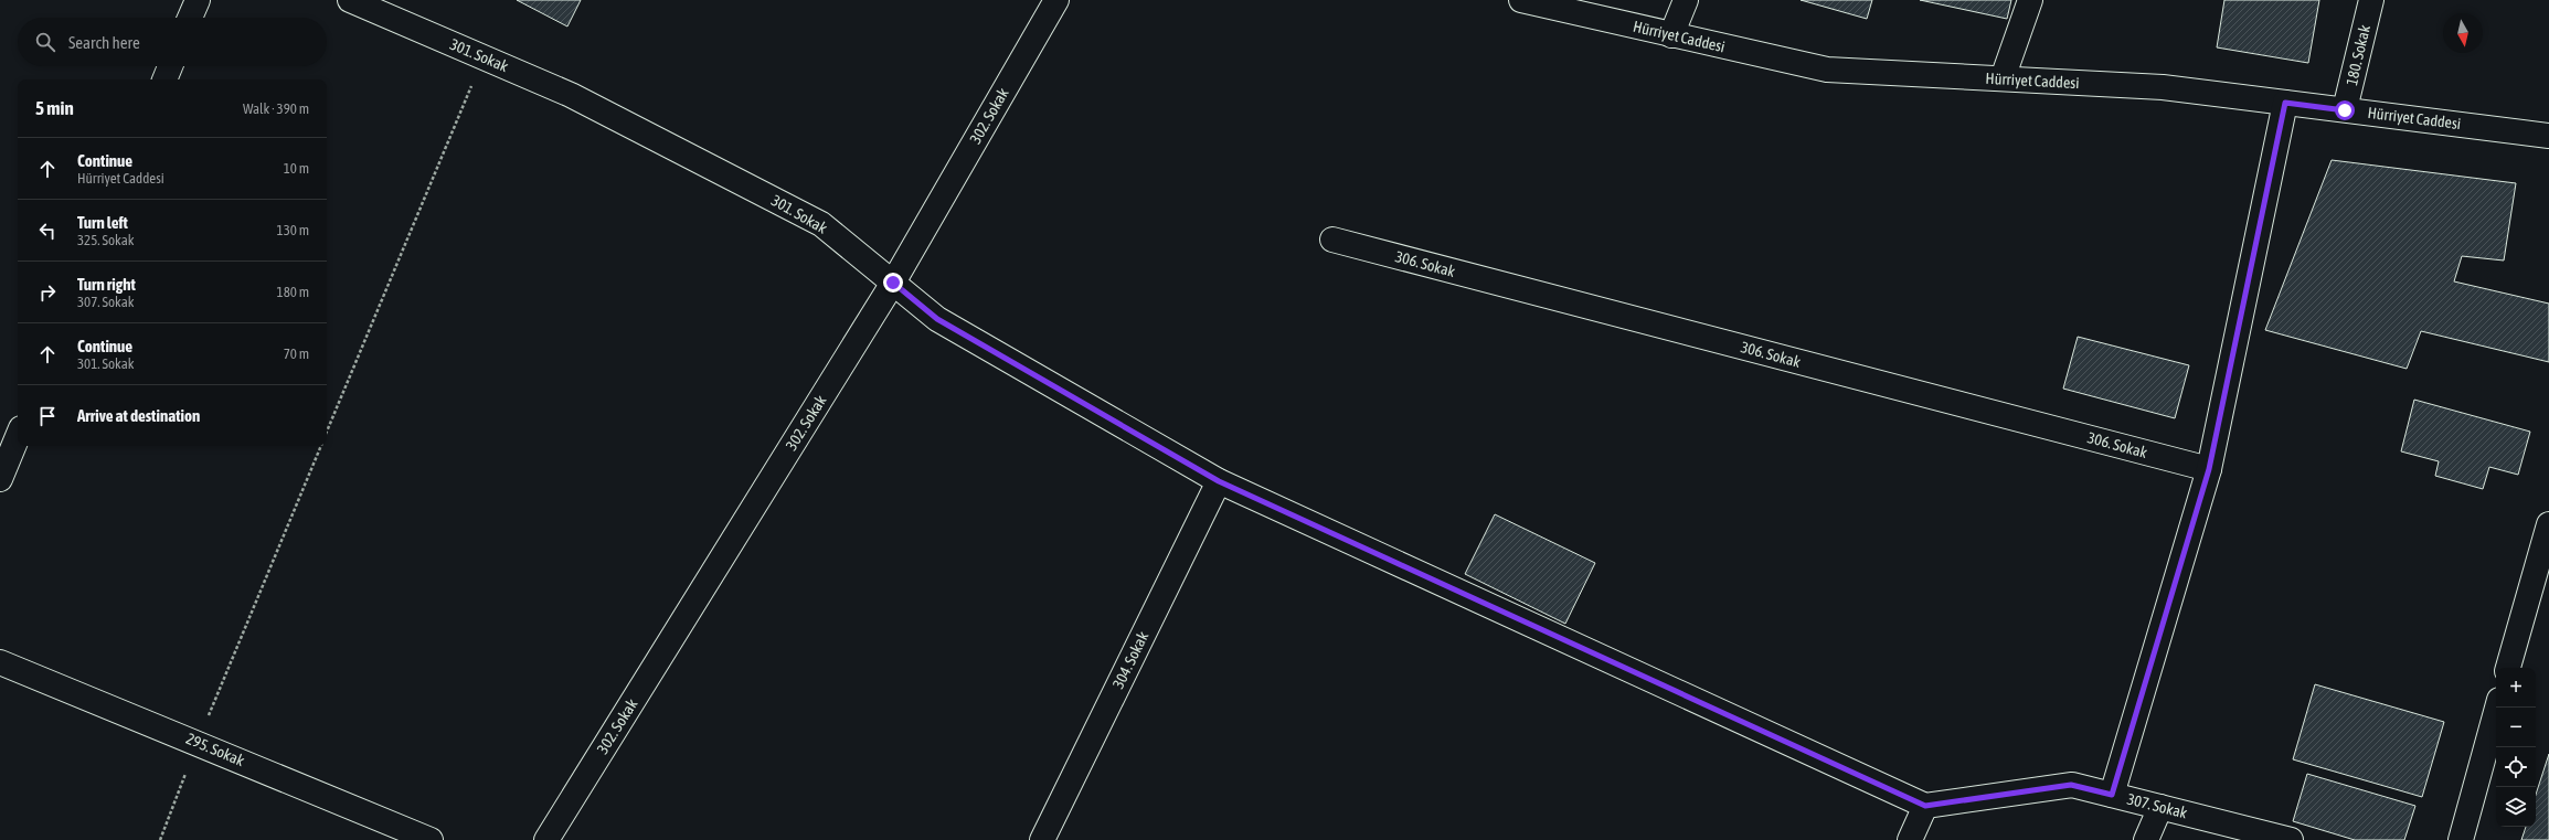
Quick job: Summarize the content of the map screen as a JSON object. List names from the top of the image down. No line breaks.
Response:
{"streets":{"street":["Hürriyet Caddesi","301. Sokak","180. Sokak","302. Sokak","306. Sokak","304. Sokak","295. Sokak","307. Sokak"]},"crossings":[["Hürriyet Caddesi","180. Sokak"],["301. Sokak","302. Sokak"],["301. Sokak","304. Sokak"]],"north":"bottom","page":{"search":"Search here","heading":["5 min","Walk · 390 m"],"list":[["Continue","Hürriyet Caddesi","10 m"],["Turn left","325. Sokak","130 m"],["Turn right","307. Sokak","180 m"],["Continue","301. Sokak","70 m"],"Arrive at destination"],"map_buttons":["+","−"]}}
